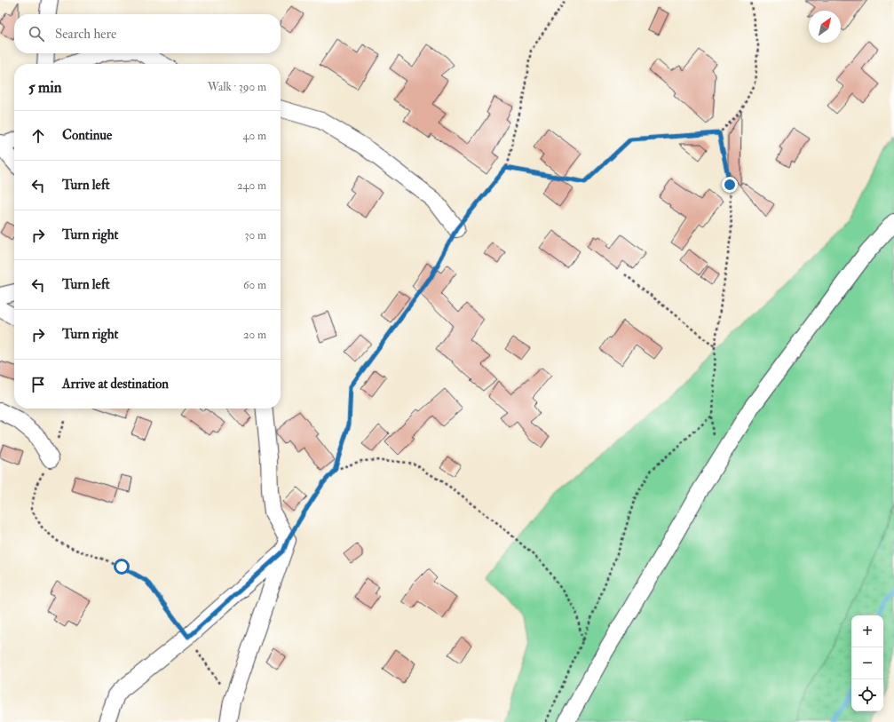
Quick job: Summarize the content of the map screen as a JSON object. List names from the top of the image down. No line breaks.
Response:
{"north":"top right","page":{"search":"Search here","heading":["5 min","Walk · 390 m"],"list":[["Continue","40 m"],["Turn left","240 m"],["Turn right","30 m"],["Turn left","60 m"],["Turn right","20 m"],"Arrive at destination"],"map_buttons":["+","−"]}}
